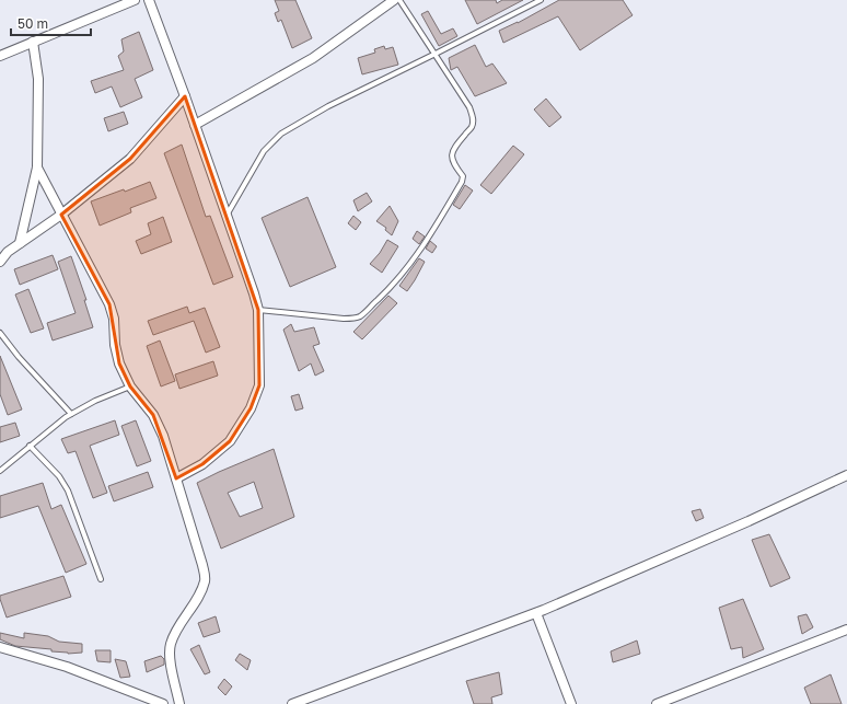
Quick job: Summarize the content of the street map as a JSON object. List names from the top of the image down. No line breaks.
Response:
{"scale_bar":"50 m"}
